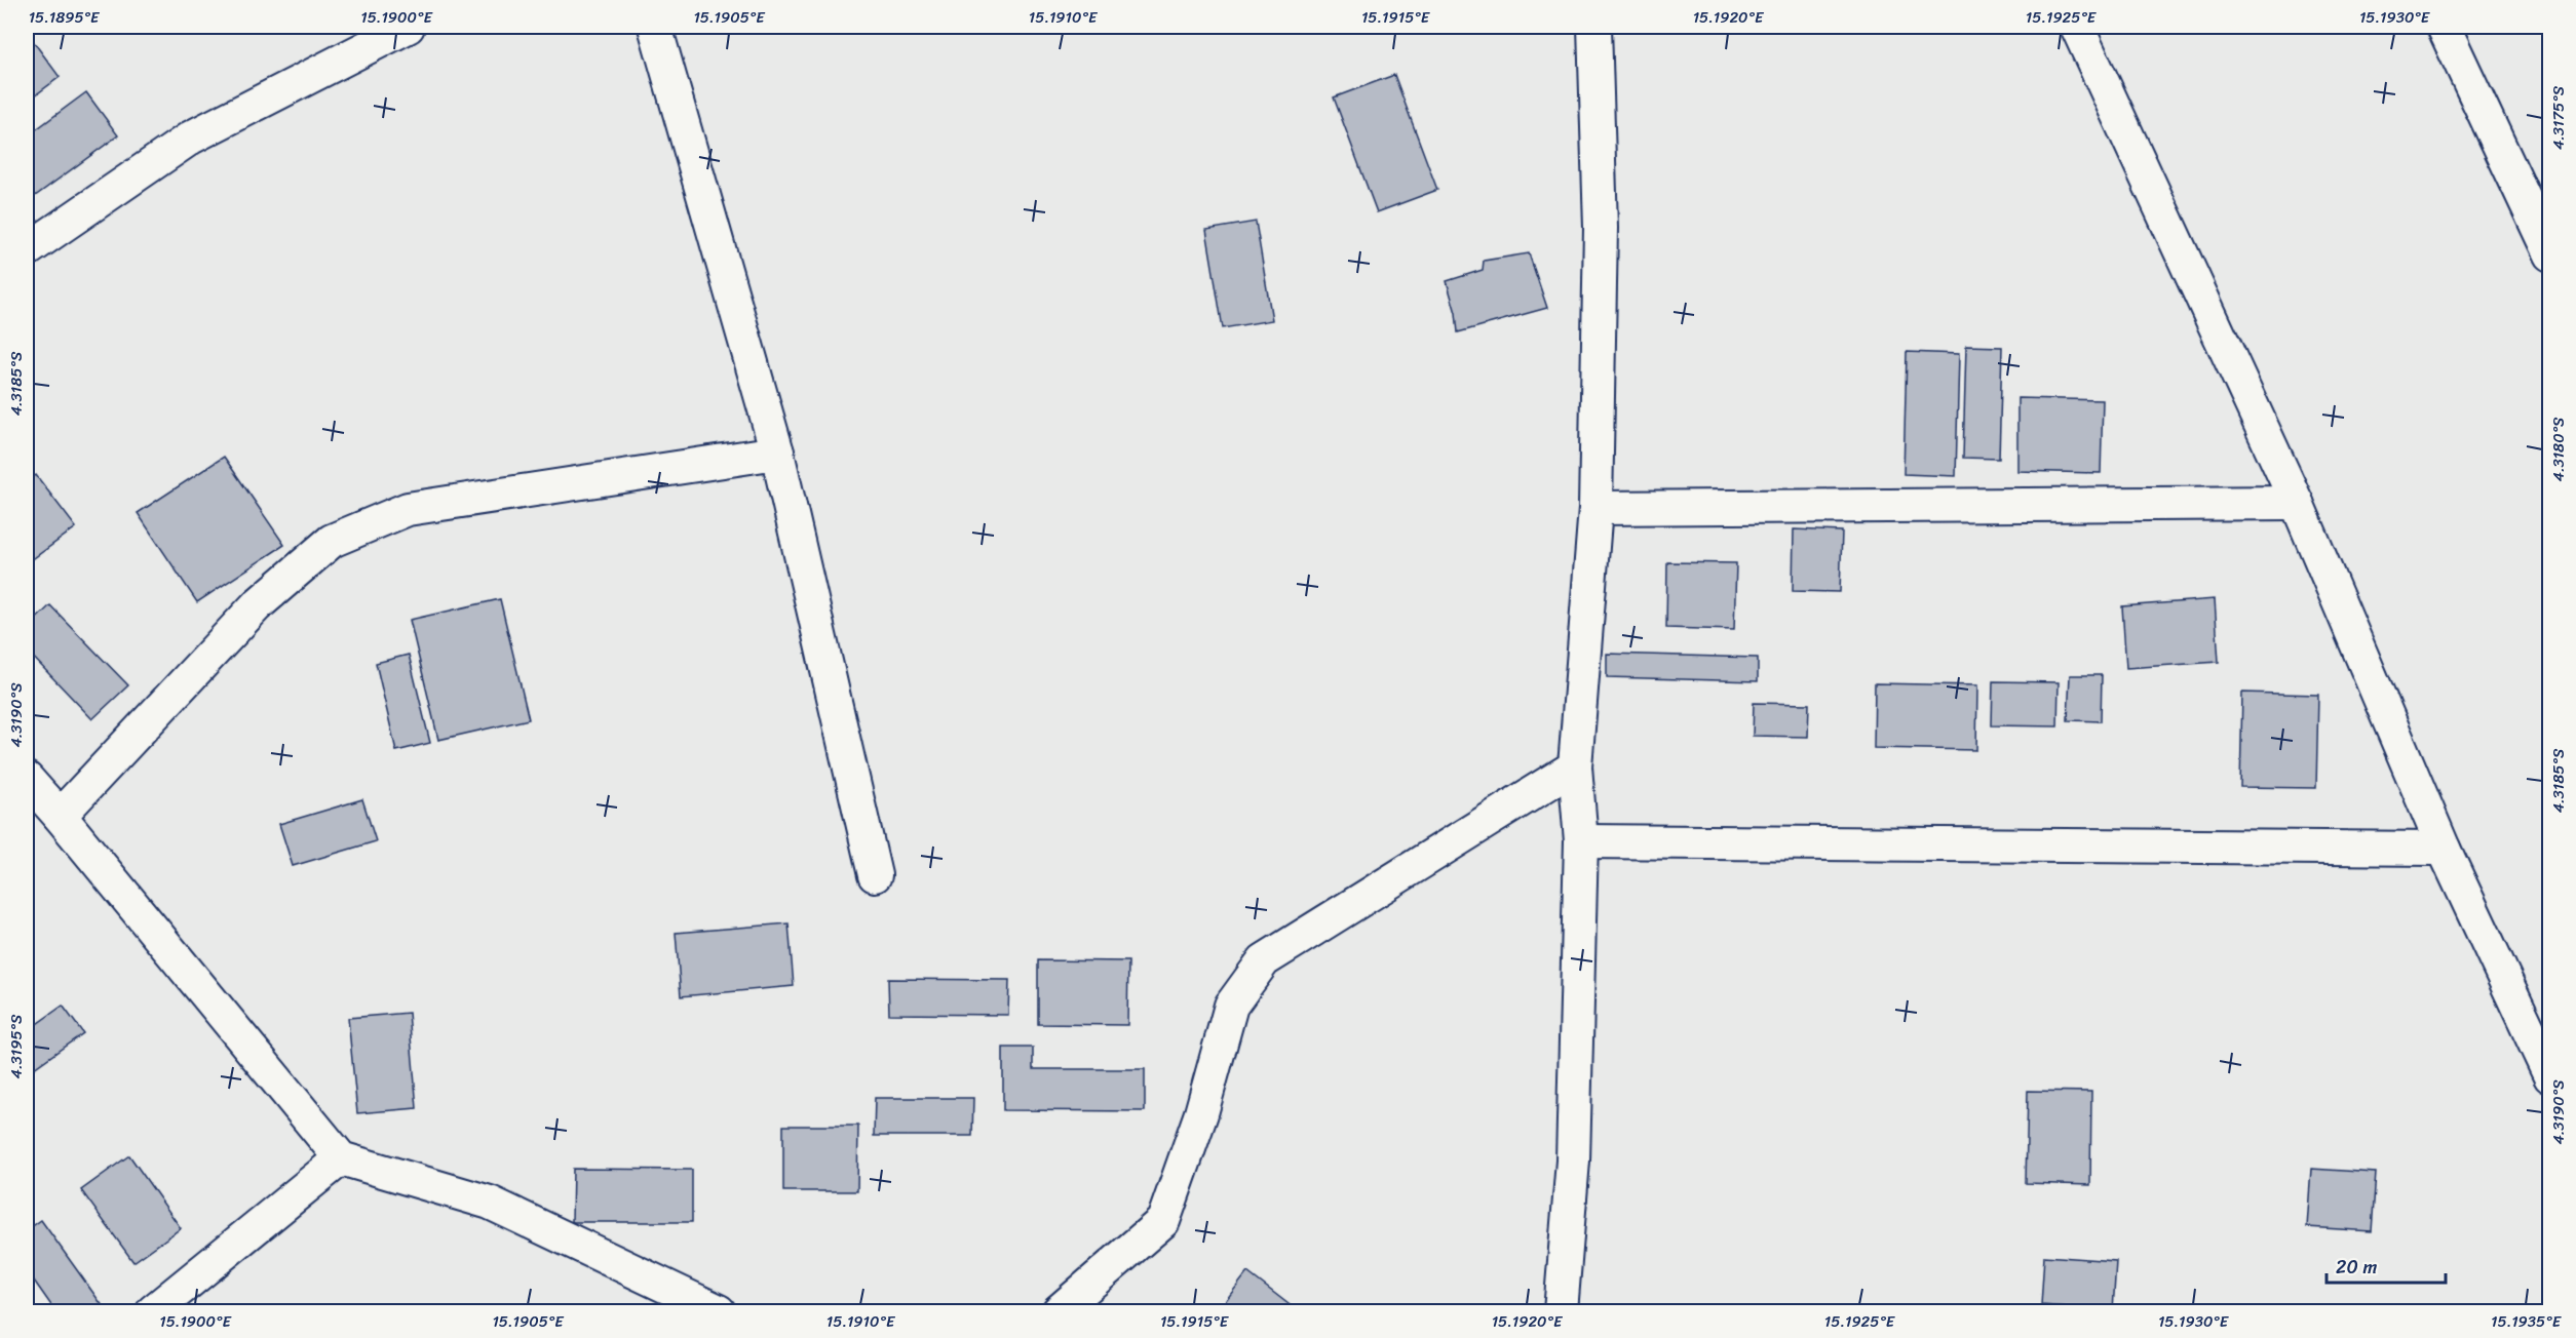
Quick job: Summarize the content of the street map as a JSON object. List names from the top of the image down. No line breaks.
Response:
{"scale_bar":"20 m","coordinates":["15.1895°E","15.1900°E","15.1905°E","15.1910°E","15.1915°E","15.1920°E","15.1925°E","15.1930°E","4.3175°S","4.3185°S","4.3180°S","4.3190°S","4.3195°S","15.1935°E"]}
